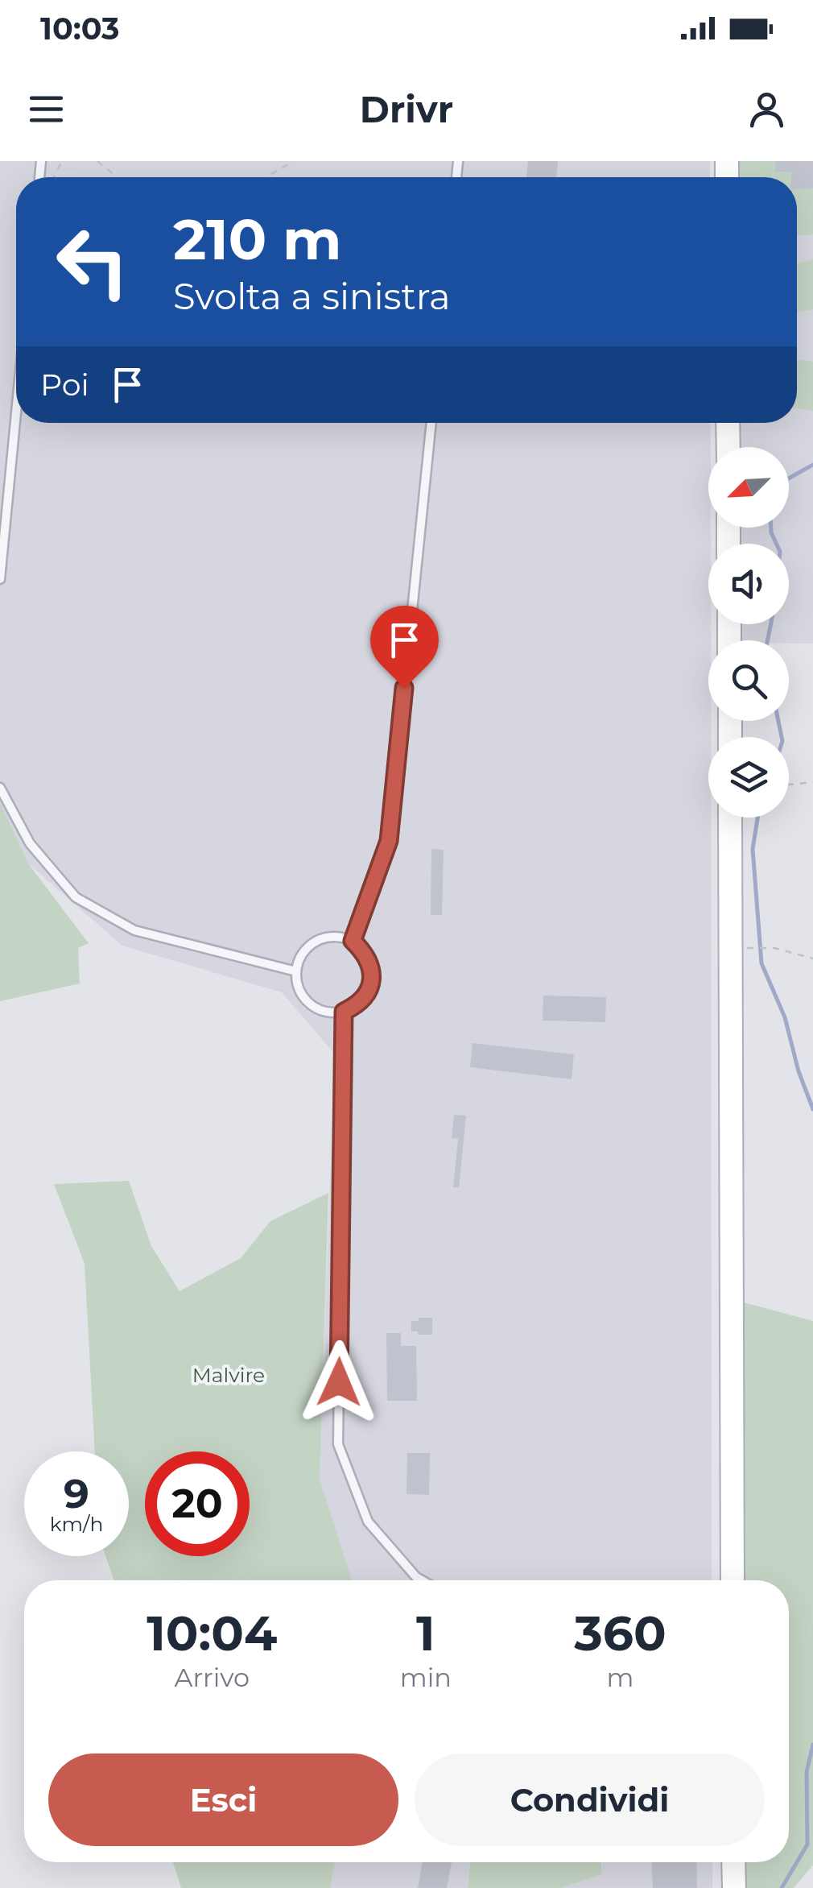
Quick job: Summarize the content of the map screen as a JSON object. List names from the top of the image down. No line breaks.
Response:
{"parks":["Malvire"],"north":"bottom left","page":{"status":"10:03","header":"Drivr","turn":["210 m","Svolta a sinistra"],"then":"Poi","speed":"9 km/h","limit":"20","eta":["10:04","Arrivo","1","min","360","m"],"buttons":["Esci","Condividi"]}}
